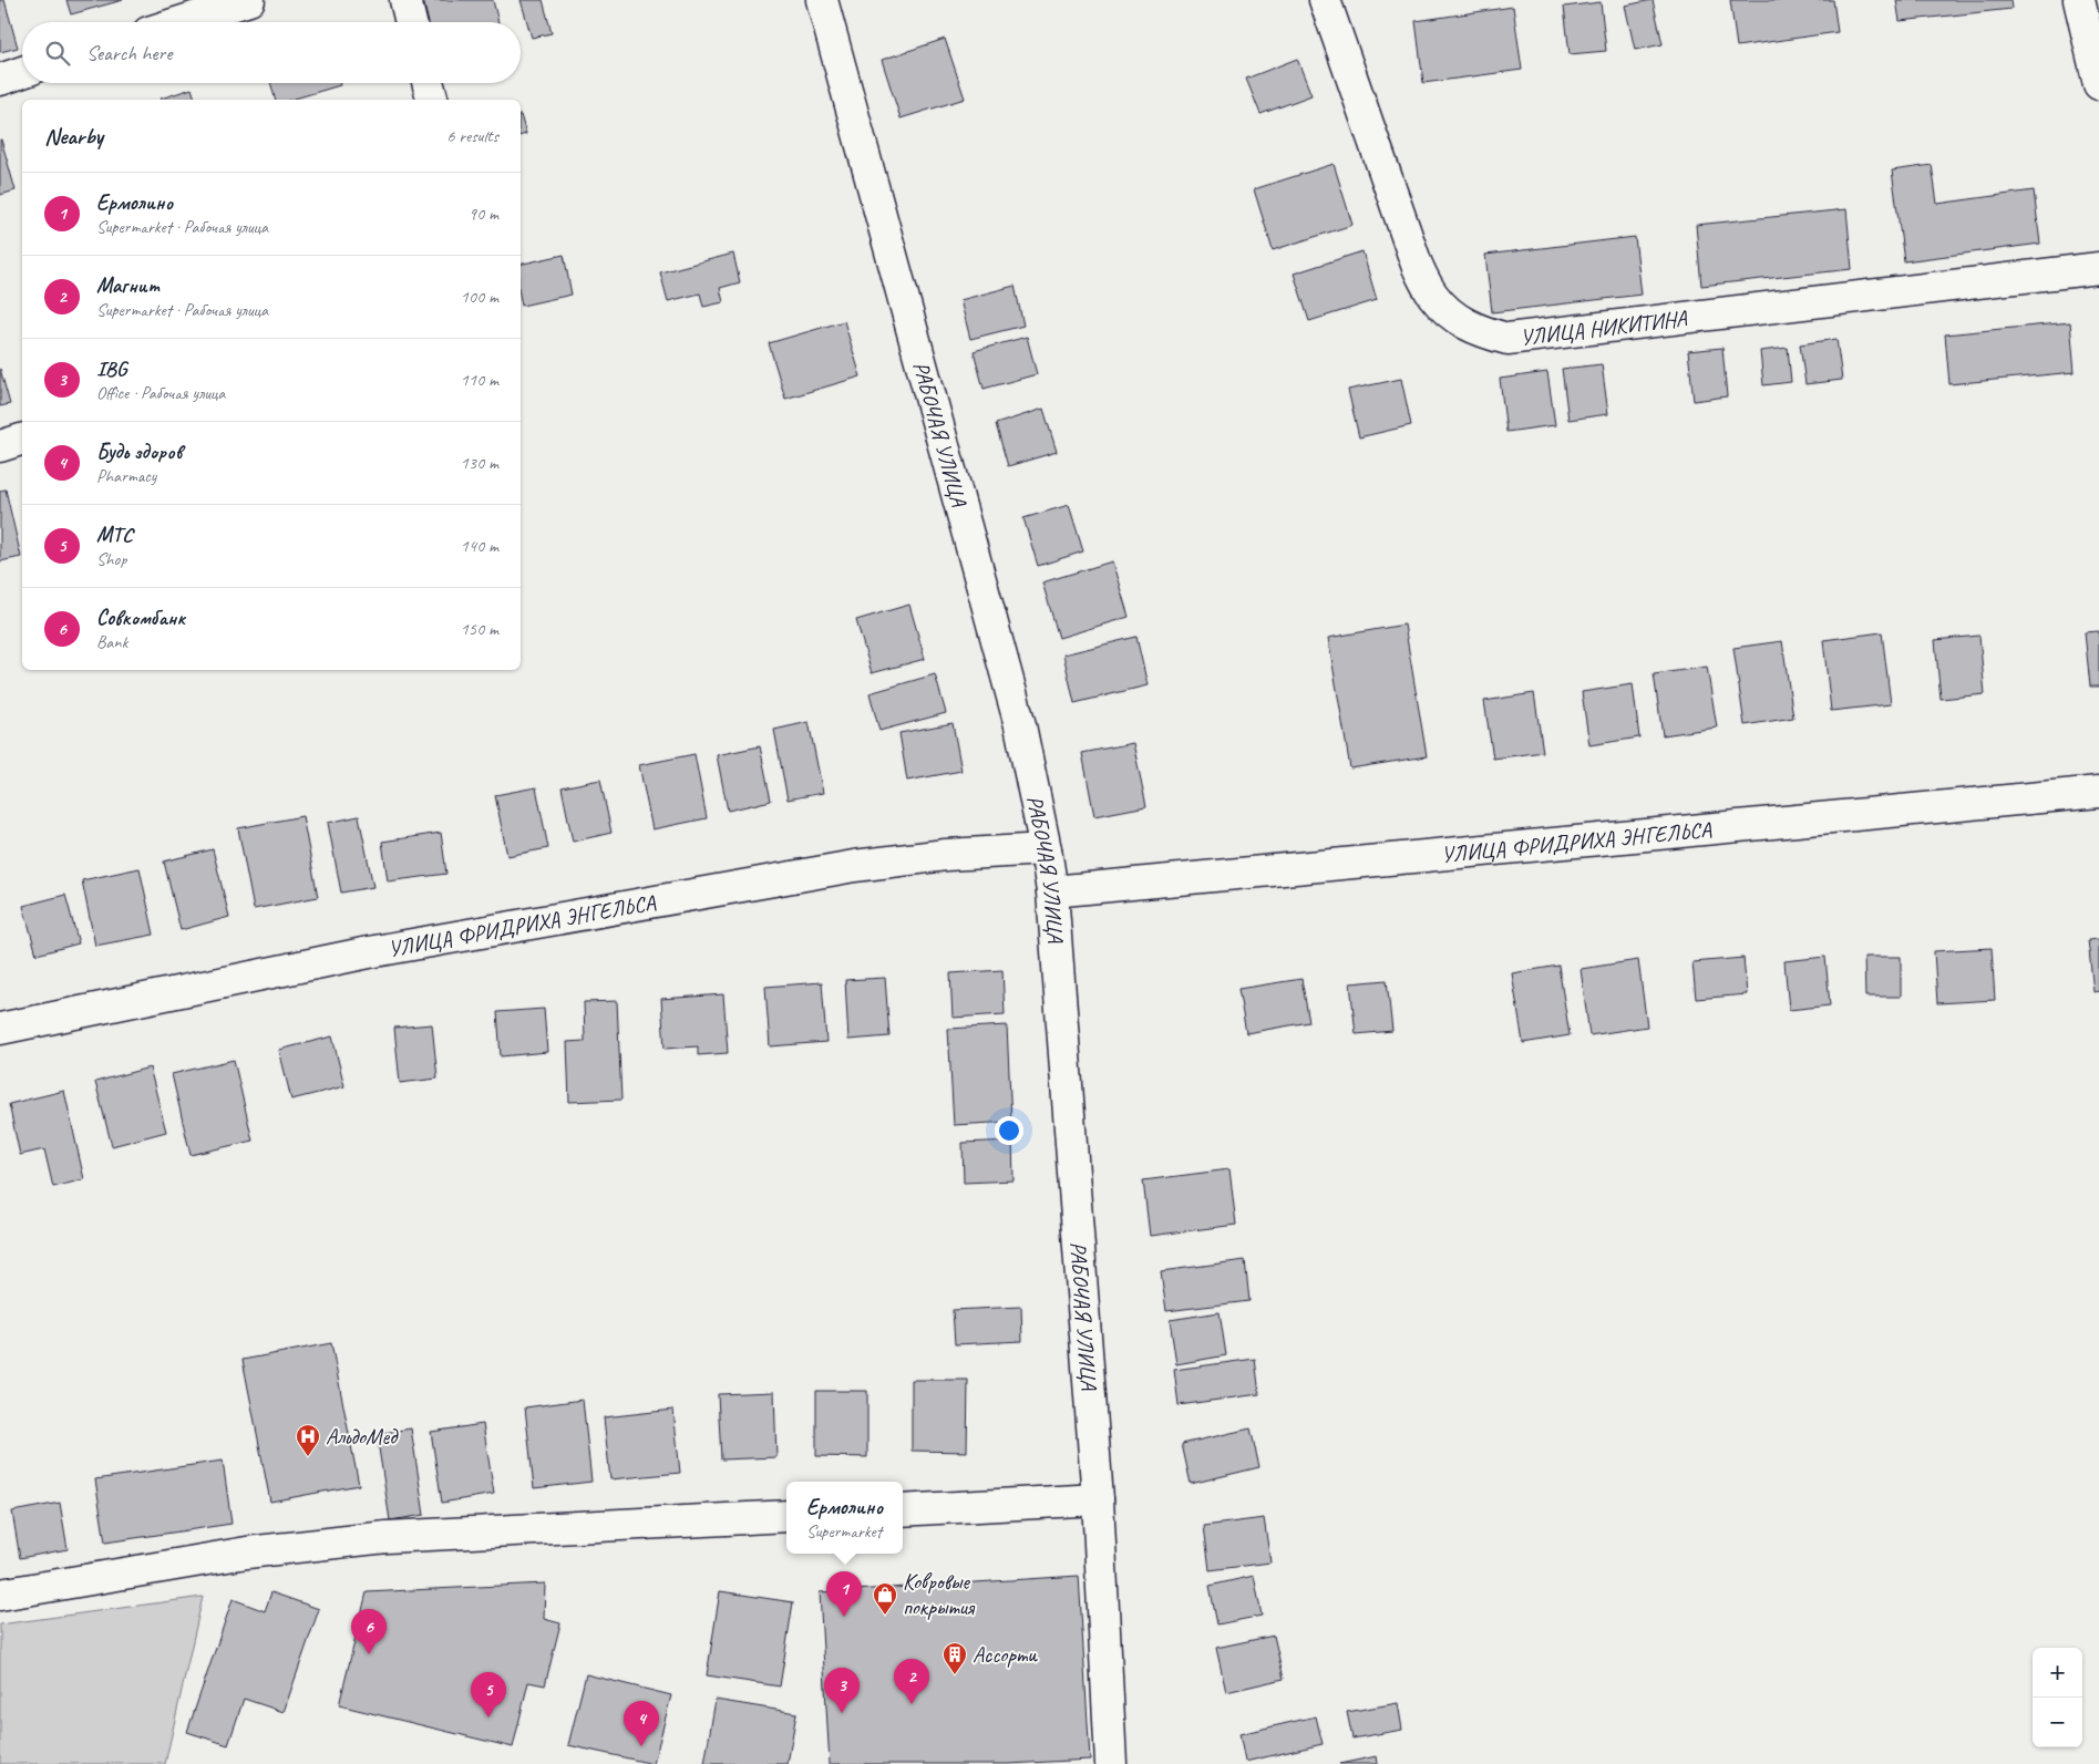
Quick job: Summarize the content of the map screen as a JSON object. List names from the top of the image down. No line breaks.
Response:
{"streets":{"street":["УЛИЦА НИКИТИНА","РАБОЧАЯ УЛИЦА","УЛИЦА ФРИДРИХА ЭНГЕЛЬСА"]},"crossings":[["РАБОЧАЯ УЛИЦА","УЛИЦА ФРИДРИХА ЭНГЕЛЬСА"]],"places":{"hospital":["АльдоМед"],"shop":["Ковровые покрытия"],"building":["Ассорти"]},"page":{"search":"Search here","heading":["Nearby","6 results"],"list":[{"mark":"1","name":"Ермолино","note":"Supermarket · Рабочая улица","value":"90 m"},{"mark":"2","name":"Магнит","note":"Supermarket · Рабочая улица","value":"100 m"},{"mark":"3","name":"IBG","note":"Office · Рабочая улица","value":"110 m"},{"mark":"4","name":"Будь здоров","note":"Pharmacy","value":"130 m"},{"mark":"5","name":"МТС","note":"Shop","value":"140 m"},{"mark":"6","name":"Совкомбанк","note":"Bank","value":"150 m"}],"popup":["Ермолино","Supermarket"],"pins":["1","6","2","3","5","4"],"map_buttons":["+","−"]}}
